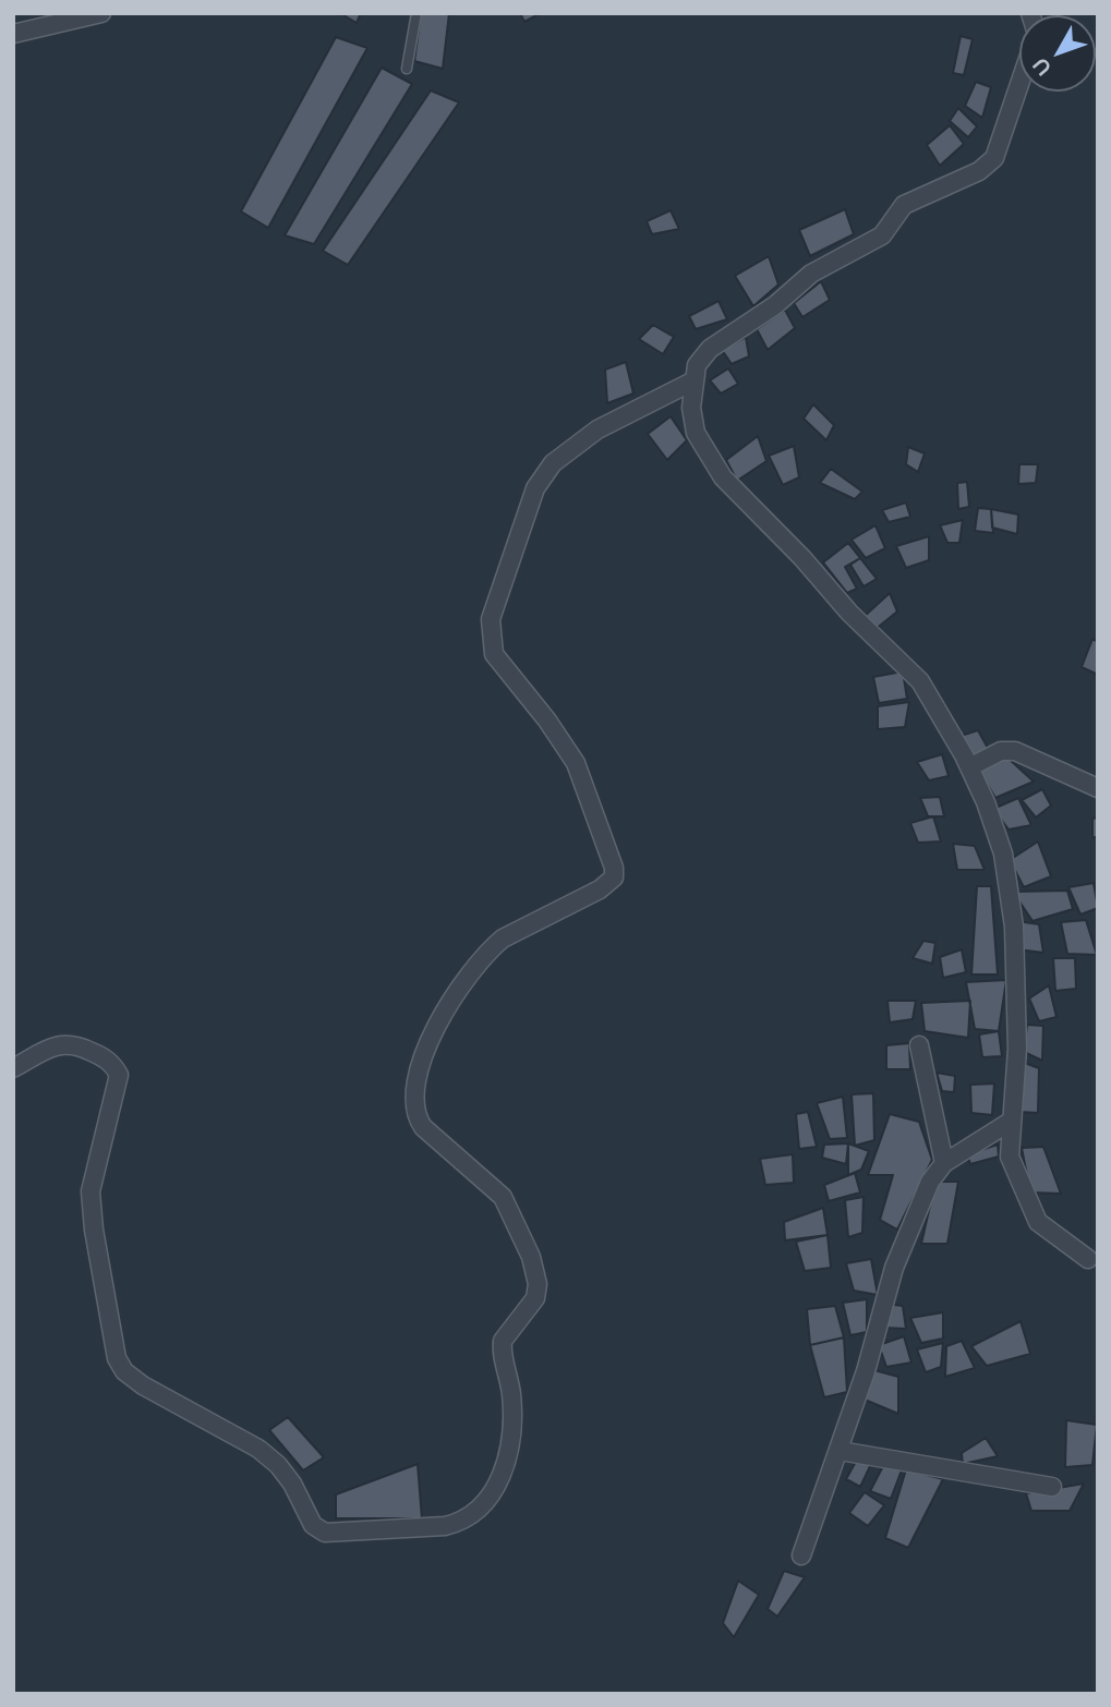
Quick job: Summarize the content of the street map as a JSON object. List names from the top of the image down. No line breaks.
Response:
{"north":"bottom left"}
